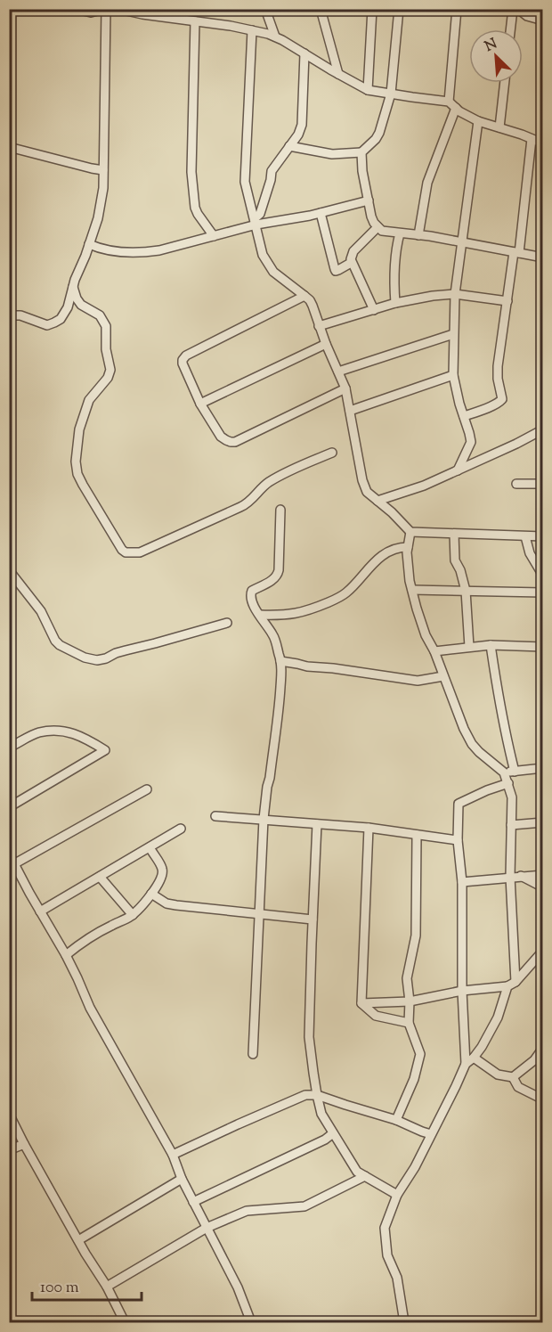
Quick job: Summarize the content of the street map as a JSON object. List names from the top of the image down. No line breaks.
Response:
{"scale_bar":"100 m","north":"top left"}
